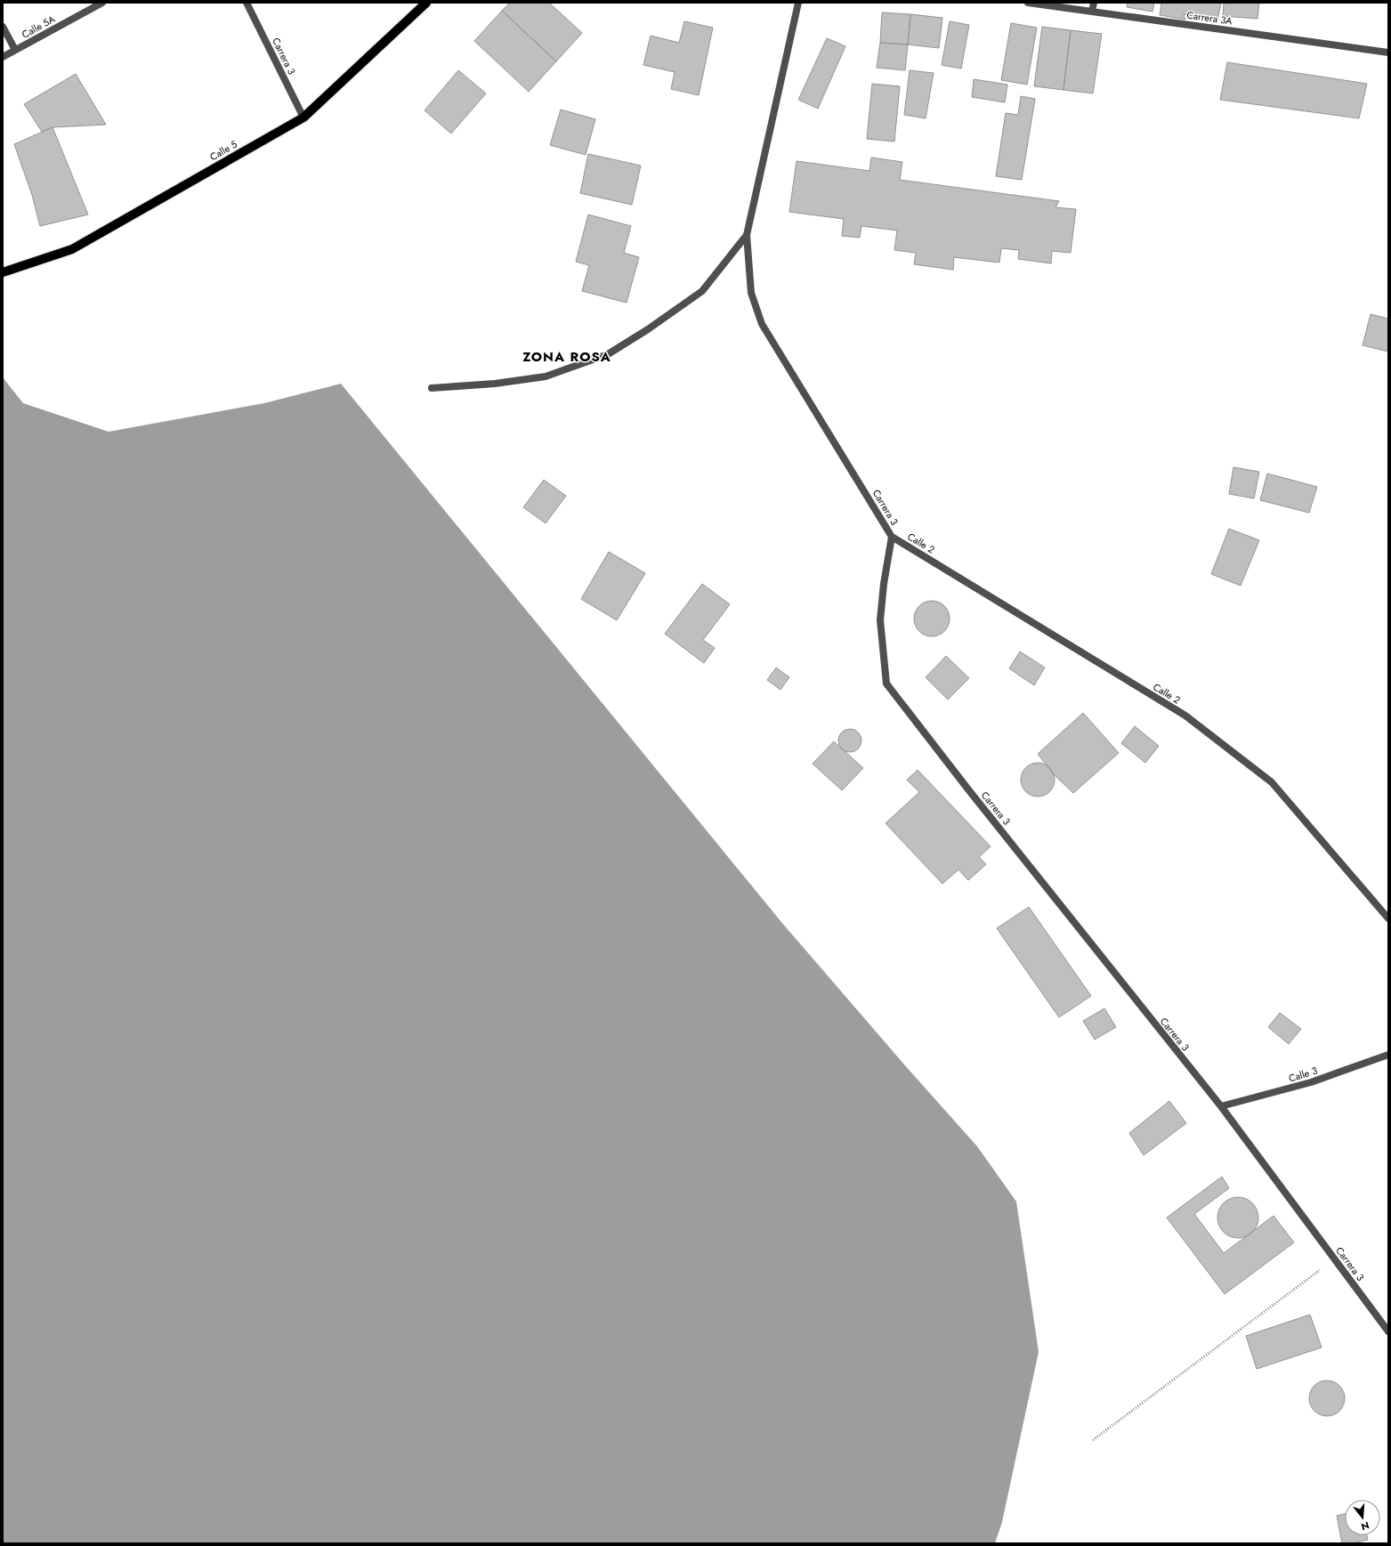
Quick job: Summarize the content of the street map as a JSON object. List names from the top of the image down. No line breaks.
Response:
{"streets":{"main road":["Calle 5"],"street":["Carrera 3A","Calle 5A","Carrera 3","Calle 2","Calle 3"]},"crossings":[["Carrera 3","Calle 5"],["Carrera 3","Calle 2"],["Carrera 3","Calle 3"]],"districts":["ZONA ROSA"],"north":"bottom"}
